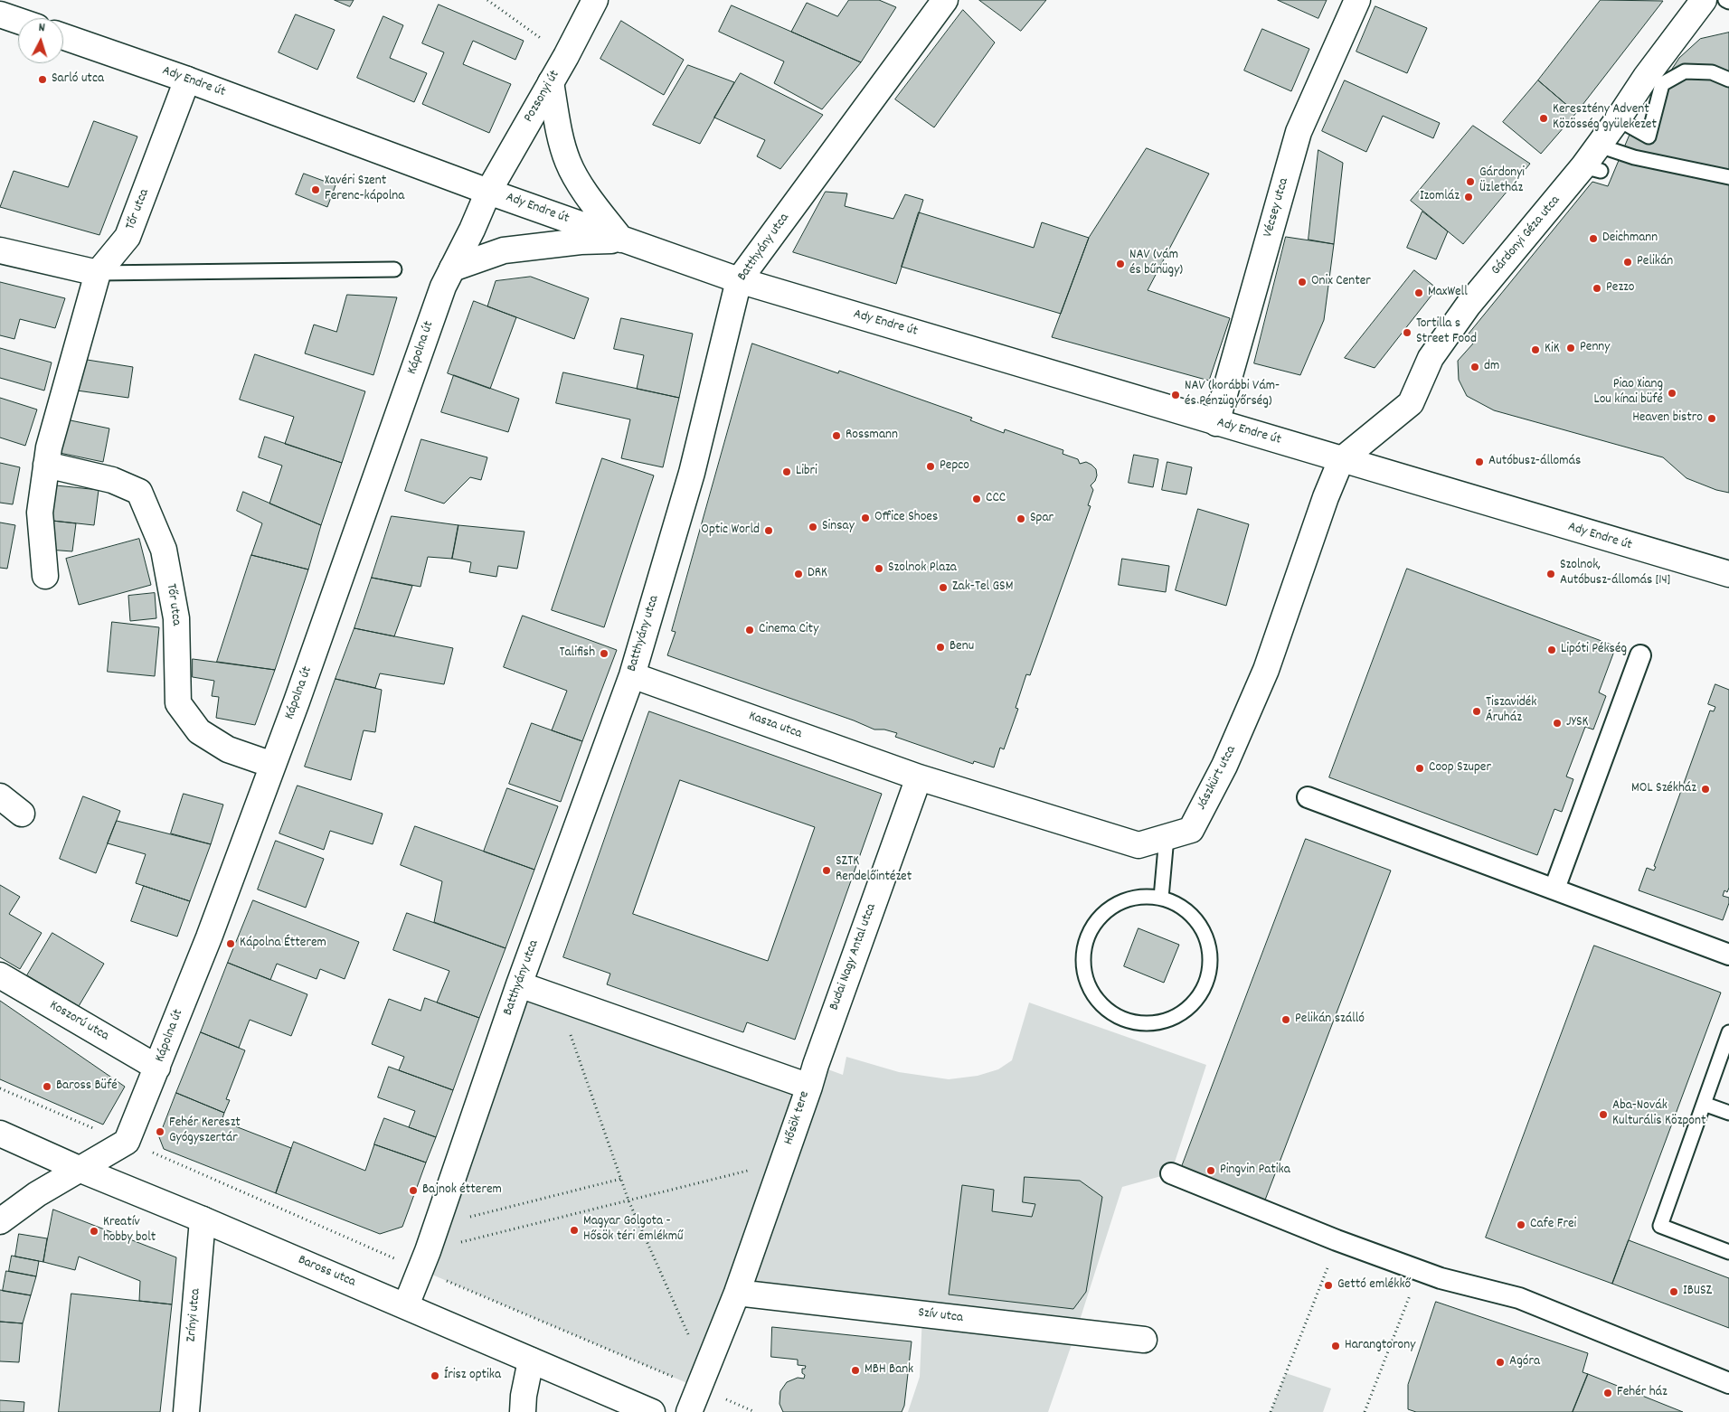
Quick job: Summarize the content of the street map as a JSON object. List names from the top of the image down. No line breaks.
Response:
{"streets":{"street":["Ady Endre út","Pozsonyi út","Vécsey utca","Tőr utca","Gárdonyi Géza utca","Batthyány utca","Kápolna út","Kasza utca","Jászkürt utca","Budai Nagy Antal utca","Koszorú utca","Hősök tere","Baross utca","Zrínyi utca","Szív utca"]},"crossings":[["Ady Endre út","Pozsonyi út"],["Ady Endre út","Vécsey utca"],["Ady Endre út","Tőr utca"],["Ady Endre út","Gárdonyi Géza utca"],["Ady Endre út","Batthyány utca"],["Ady Endre út","Kápolna út"],["Ady Endre út","Jászkürt utca"],["Pozsonyi út","Kápolna út"],["Tőr utca","Kápolna út"],["Gárdonyi Géza utca","Jászkürt utca"],["Batthyány utca","Kasza utca"],["Batthyány utca","Hősök tere"],["Batthyány utca","Baross utca"],["Kápolna út","Koszorú utca"],["Kasza utca","Jászkürt utca"],["Kasza utca","Budai Nagy Antal utca"],["Jászkürt utca","Budai Nagy Antal utca"],["Budai Nagy Antal utca","Hősök tere"],["Hősök tere","Szív utca"],["Baross utca","Zrínyi utca"]],"places":["Sarló utca","Keresztény Advent Közösség gyülekezet","Gárdonyi Üzletház","Xavéri Szent Ferenc-kápolna","Izomláz","Deichmann","Pelikán","NAV (vám és bűnügy)","Onix Center","Pezzo","MaxWell","Tortilla s Street Food","Penny","KiK","dm","Piao Xiang Lou kínai büfé","NAV (korábbi Vám- és Pénzügyőrség)","Heaven bistro","Rossmann","Autóbusz-állomás","Pepco","Libri","CCC","Office Shoes","Spar","Sinsay","Optic World","Szolnok Plaza","DRK","Szolnok, Autóbusz-állomás [14]","Zak-Tel GSM","Cinema City","Benu","Lipóti Pékség","Talifish","Tiszavidék Áruház","JYSK","Coop Szuper","MOL Székház","SZTK Rendelőintézet","Kápolna Étterem","Pelikán szálló","Baross Büfé","Aba-Novák Kulturális Központ","Fehér Kereszt Gyógyszertár","Pingvin Patika","Bajnok étterem","Cafe Frei","Magyar Golgota - Hősök téri emlékmű","Kreatív hobby bolt","Gettó emlékkő","IBUSZ","Harangtorony","Agóra","MBH Bank","Írisz optika","Fehér ház"],"north":"top"}
